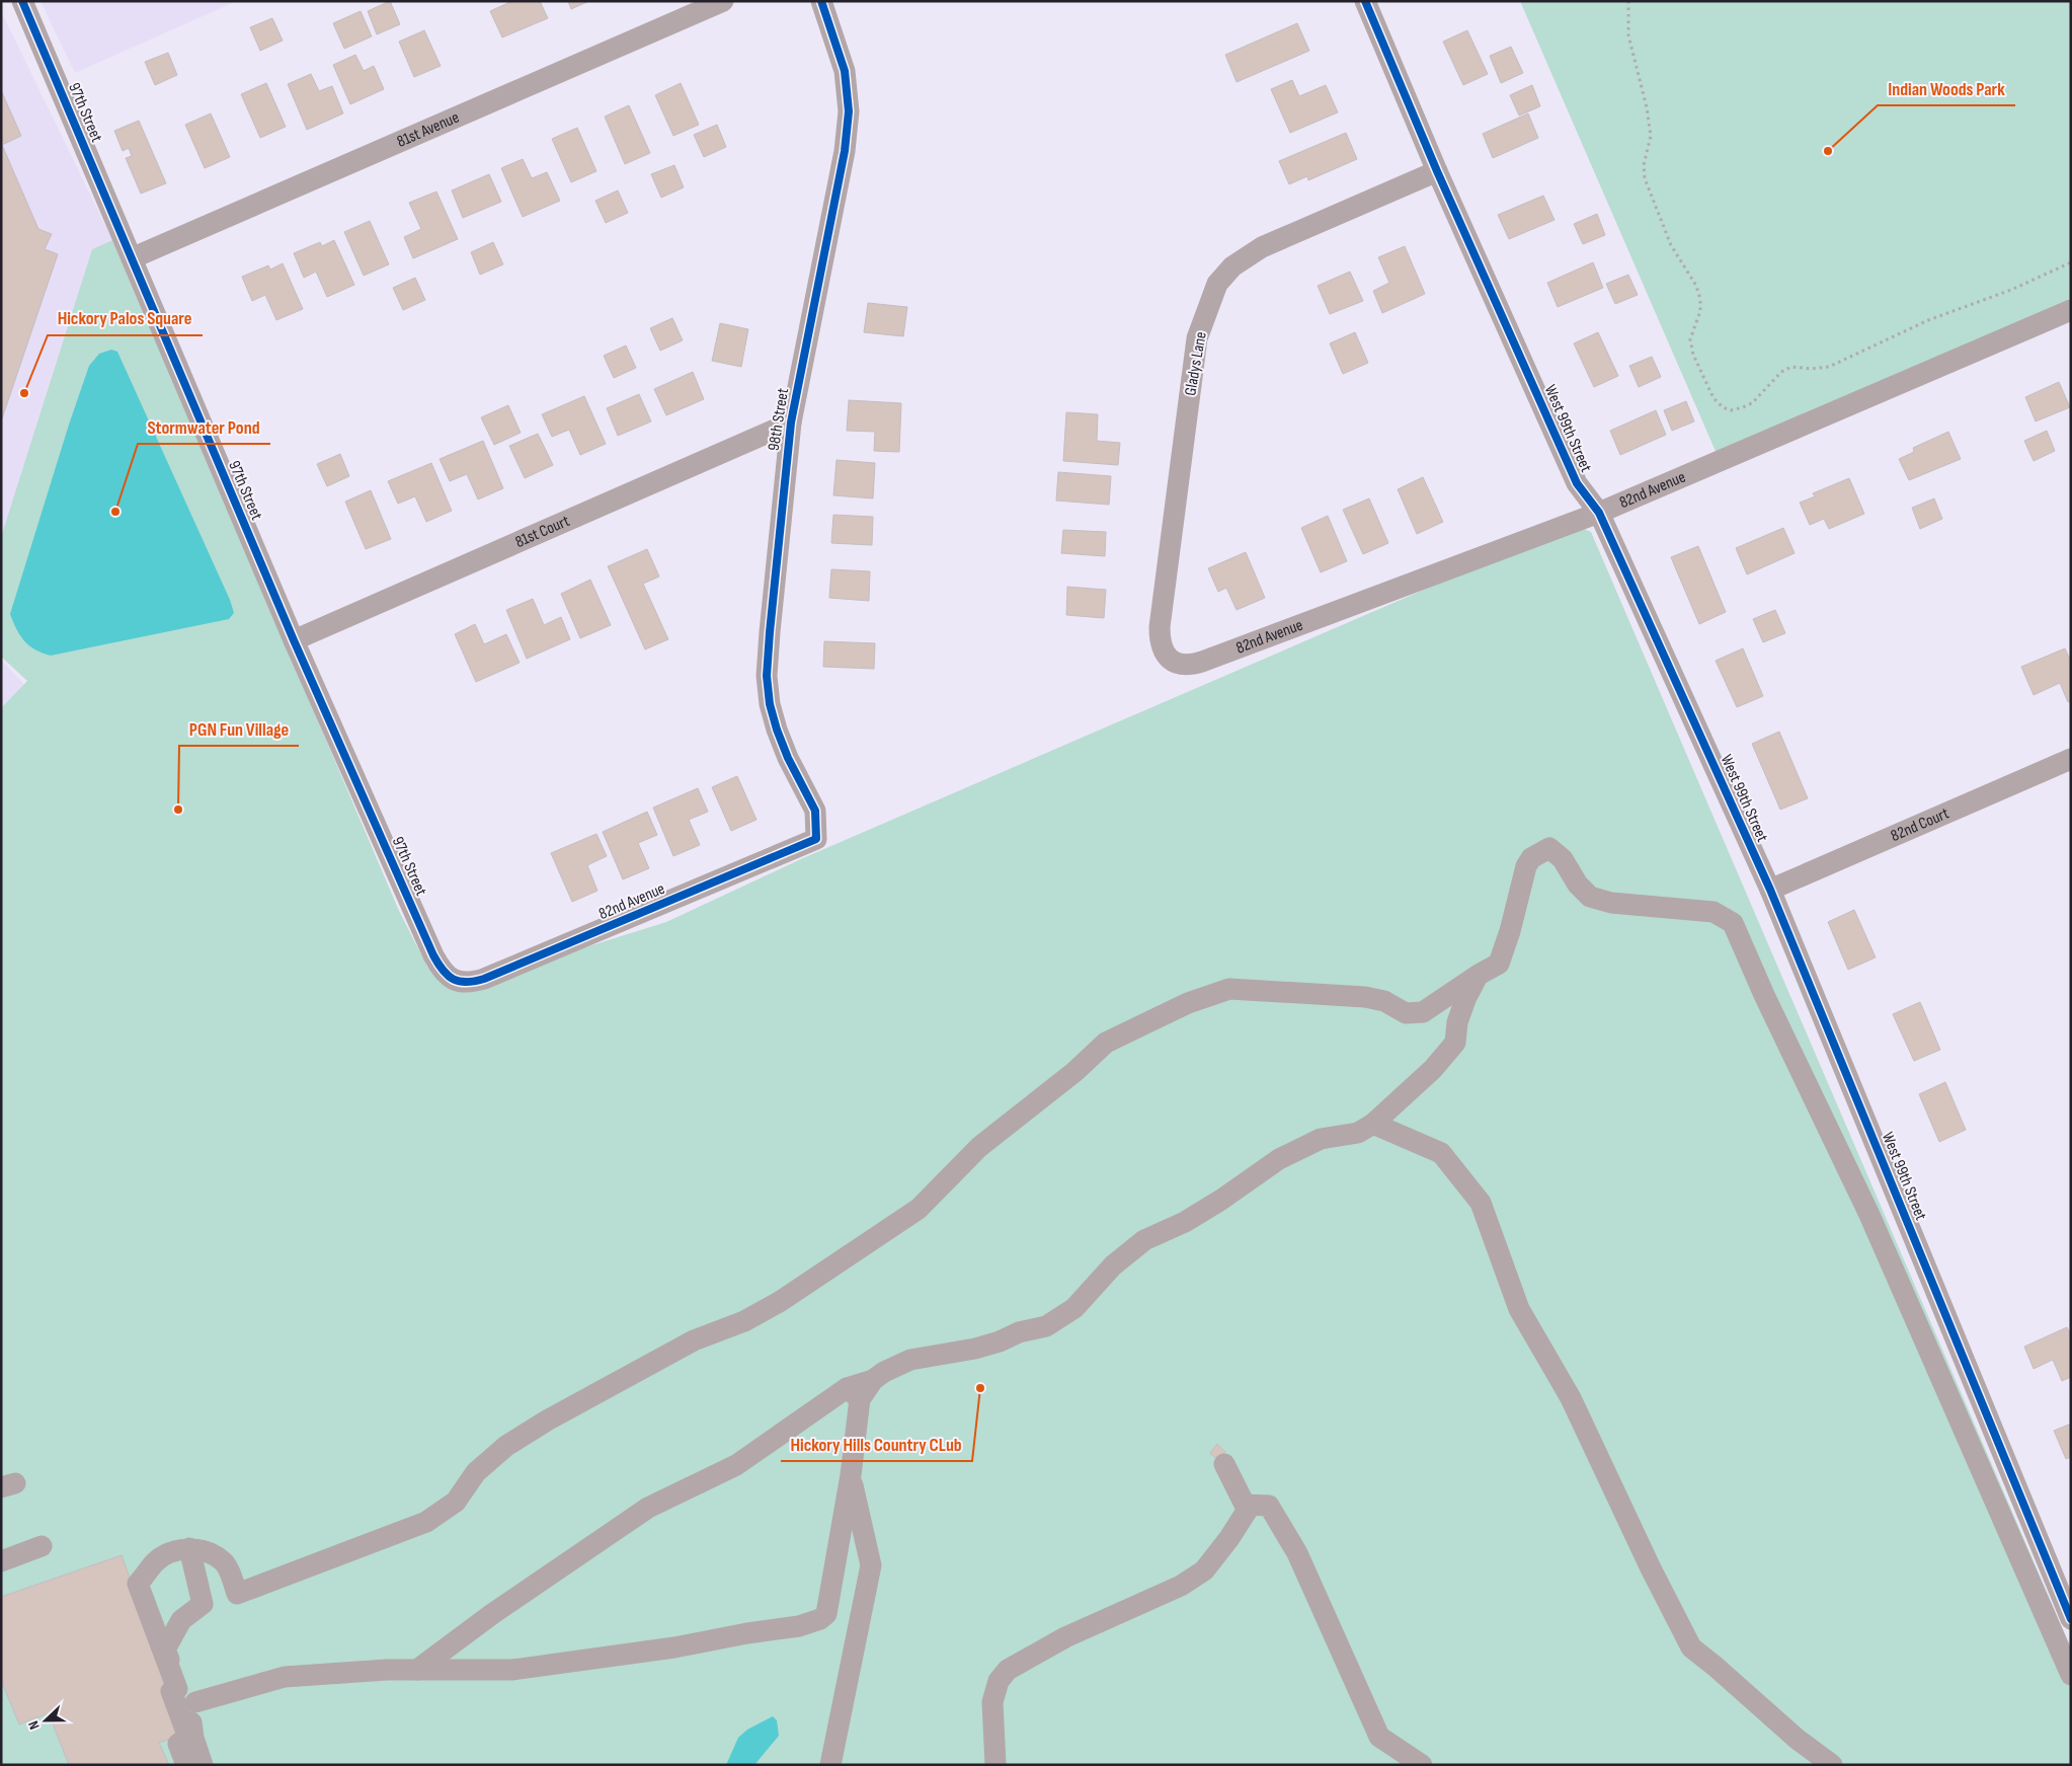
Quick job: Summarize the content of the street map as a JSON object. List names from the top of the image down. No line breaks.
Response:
{"streets":{"street":["97th Street","81st Avenue","Gladys Lane","98th Street","West 99th Street","82nd Avenue","81st Court","82nd Court"]},"crossings":[["97th Street","81st Avenue"],["97th Street","82nd Avenue"],["97th Street","81st Court"],["Gladys Lane","West 99th Street"],["Gladys Lane","82nd Avenue"],["98th Street","82nd Avenue"],["98th Street","81st Court"],["West 99th Street","82nd Avenue"],["West 99th Street","82nd Court"]],"places":["Indian Woods Park","Hickory Palos Square","Stormwater Pond","PGN Fun Village","Hickory Hills Country CLub"],"north":"left"}
